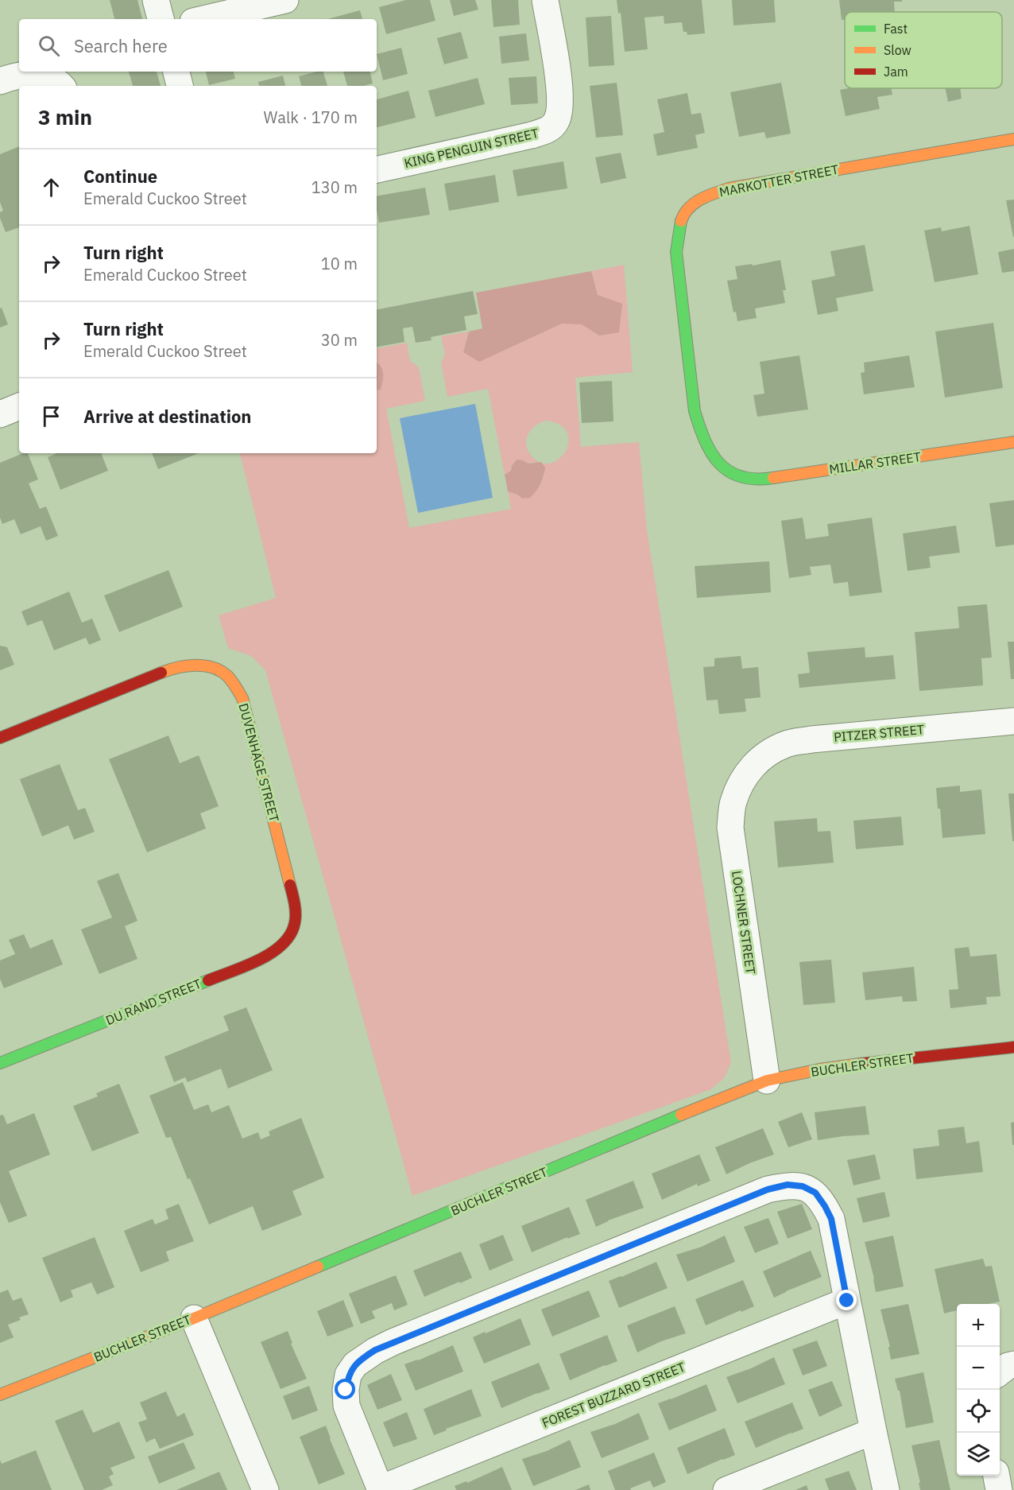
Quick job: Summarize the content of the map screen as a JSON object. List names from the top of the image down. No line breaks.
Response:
{"streets":{"street":["KING PENGUIN STREET","MARKOTTER STREET","MILLAR STREET","PITZER STREET","DUVENHAGE STREET","LOCHNER STREET","DU RAND STREET","BUCHLER STREET","FOREST BUZZARD STREET"]},"crossings":[["MARKOTTER STREET","MILLAR STREET"],["PITZER STREET","LOCHNER STREET"],["DUVENHAGE STREET","DU RAND STREET"],["LOCHNER STREET","BUCHLER STREET"]],"legend":["Fast","Slow","Jam"],"page":{"search":"Search here","heading":["3 min","Walk · 170 m"],"list":[["Continue","Emerald Cuckoo Street","130 m"],["Turn right","Emerald Cuckoo Street","10 m"],["Turn right","Emerald Cuckoo Street","30 m"],"Arrive at destination"],"map_buttons":["+","−"]}}
